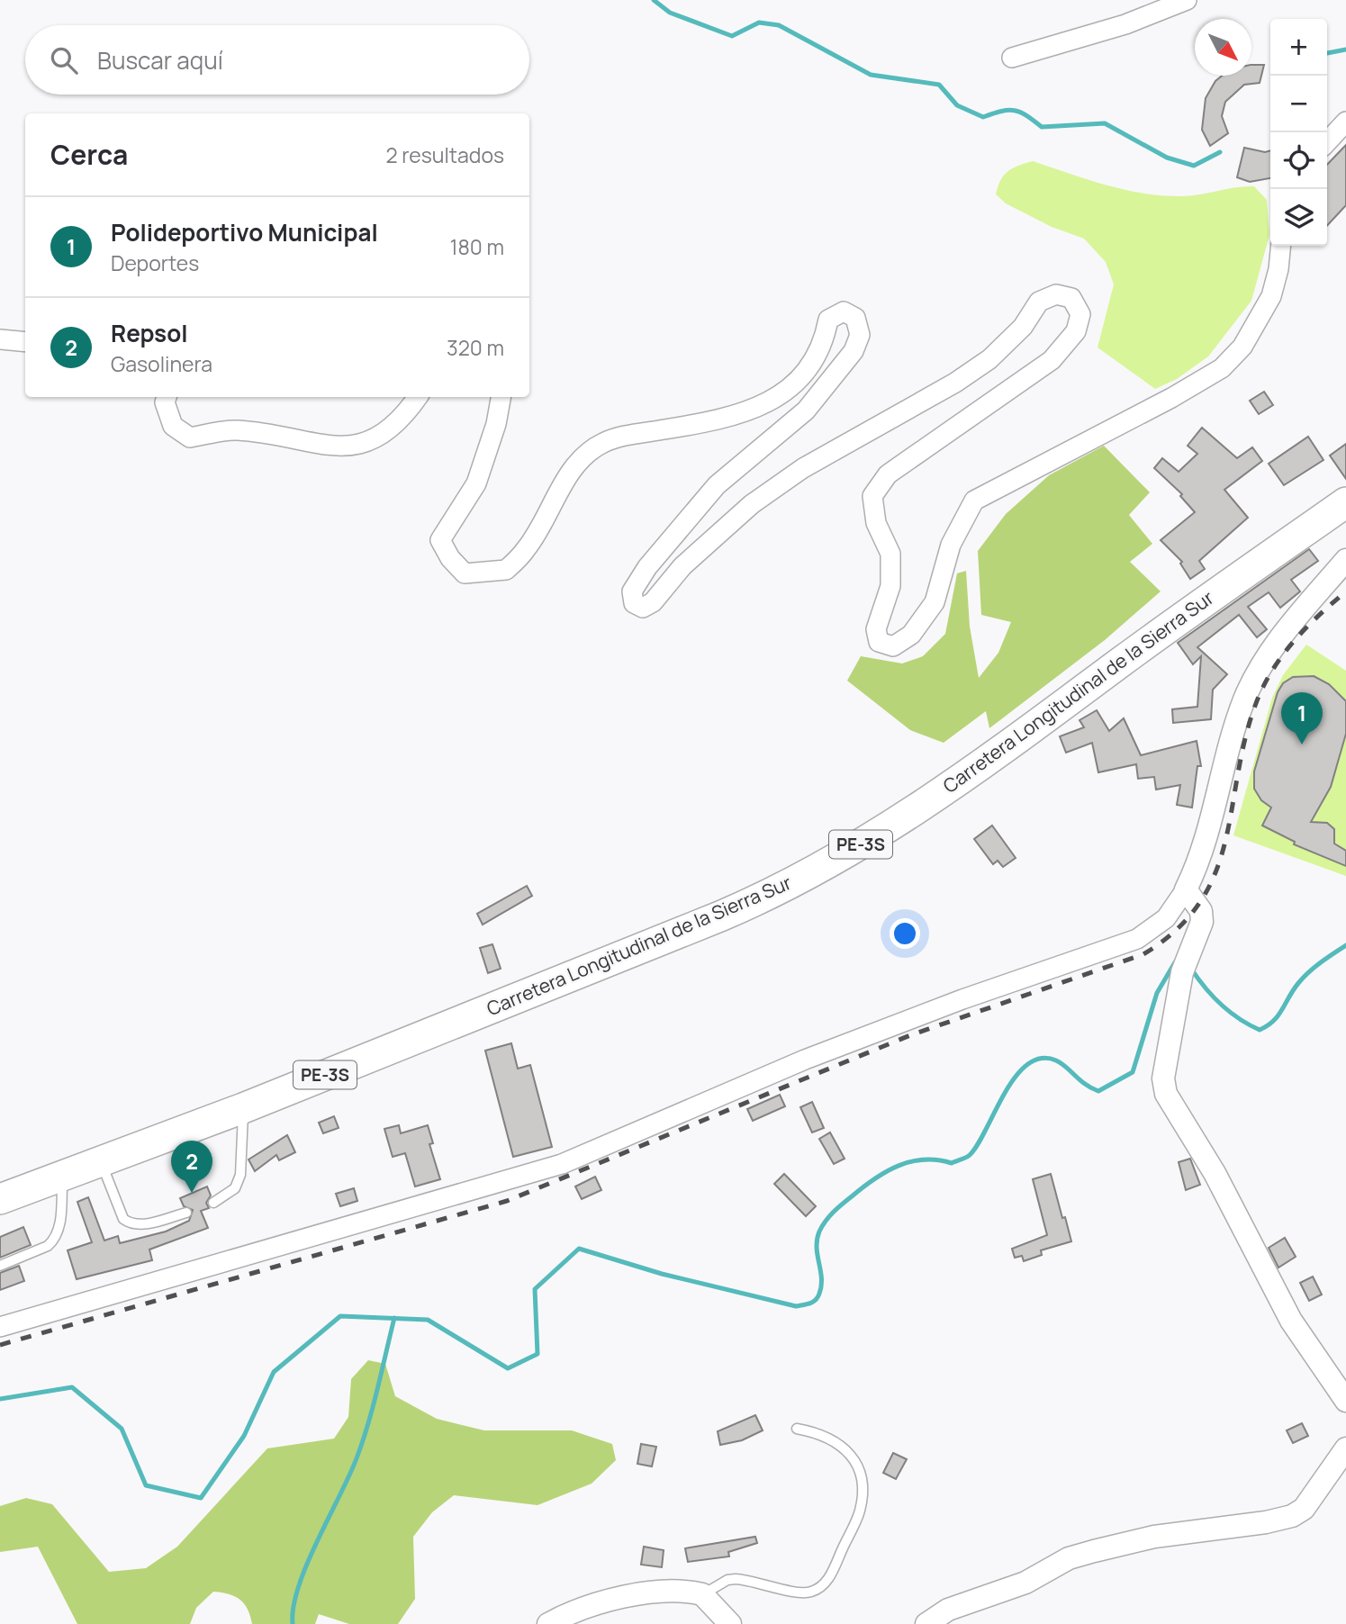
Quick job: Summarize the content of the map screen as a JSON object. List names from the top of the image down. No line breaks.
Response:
{"streets":{"highway":["Carretera Longitudinal de la Sierra Sur","PE-3S"]},"north":"bottom right","page":{"map_buttons":["+","−"],"search":"Buscar aquí","heading":["Cerca","2 resultados"],"list":[{"mark":"1","name":"Polideportivo Municipal","note":"Deportes","value":"180 m"},{"mark":"2","name":"Repsol","note":"Gasolinera","value":"320 m"}],"pins":["1","2"]}}
